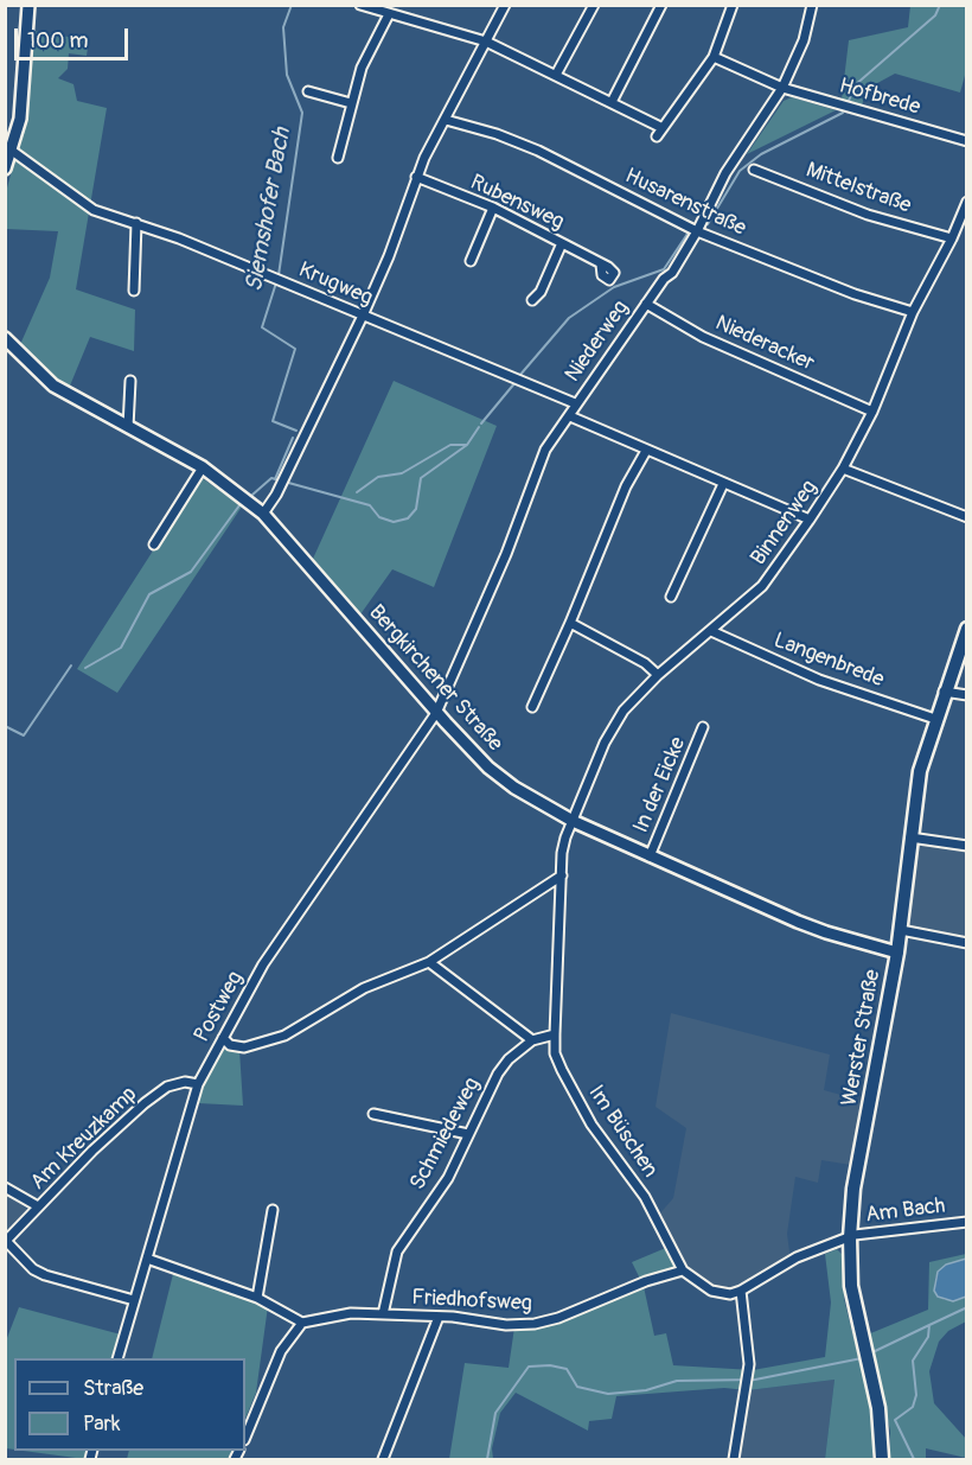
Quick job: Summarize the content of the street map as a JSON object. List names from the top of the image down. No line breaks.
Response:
{"streets":{"main road":["Werster Straße"],"street":["Hofbrede","Mittelstraße","Rubensweg","Husarenstraße","Krugweg","Niederweg","Niederacker","Binnenweg","Langenbrede","Bergkirchener Straße","In der Eicke","Postweg","Im Büschen","Schmiedeweg","Am Kreuzkamp","Am Bach","Friedhofsweg"]},"crossings":[["Hofbrede","Niederweg"],["Mittelstraße","Binnenweg"],["Husarenstraße","Niederweg"],["Husarenstraße","Binnenweg"],["Krugweg","Niederweg"],["Niederweg","Niederacker"],["Niederweg","Bergkirchener Straße"],["Niederweg","Postweg"],["Niederacker","Binnenweg"],["Binnenweg","Langenbrede"],["Binnenweg","Bergkirchener Straße"],["Binnenweg","Im Büschen"],["Langenbrede","Werster Straße"],["Bergkirchener Straße","In der Eicke"],["Bergkirchener Straße","Postweg"],["Bergkirchener Straße","Werster Straße"],["Bergkirchener Straße","Im Büschen"],["Postweg","Am Kreuzkamp"],["Werster Straße","Am Bach"],["Im Büschen","Schmiedeweg"],["Im Büschen","Friedhofsweg"],["Schmiedeweg","Friedhofsweg"]],"water":["Siemshofer Bach"],"legend":["Straße","Park"],"scale_bar":"100 m"}
